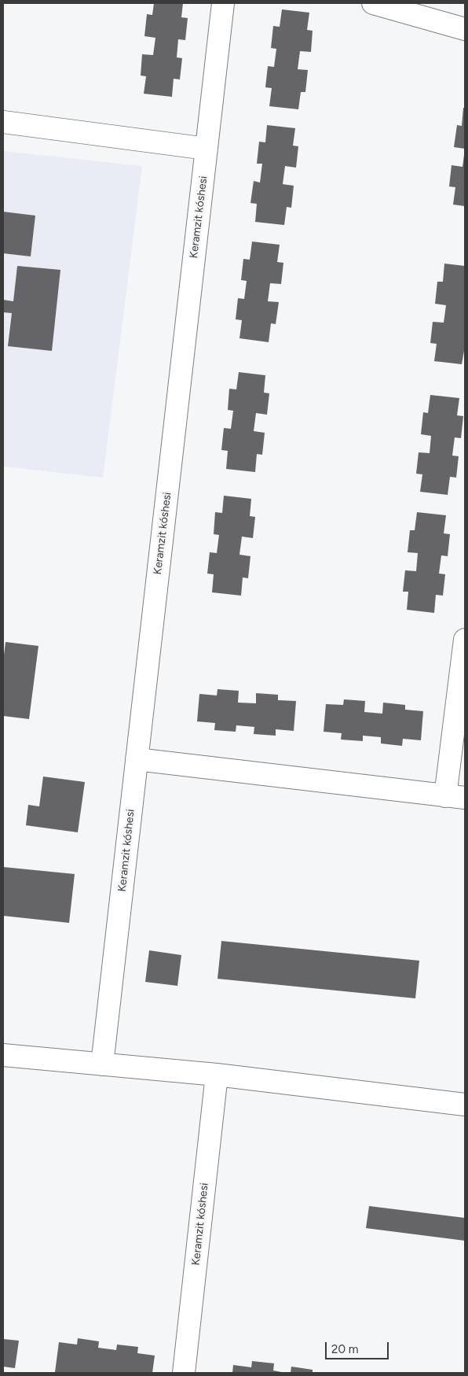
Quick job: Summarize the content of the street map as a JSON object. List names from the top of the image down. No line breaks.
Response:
{"streets":{"street":["Keramzit kóshesi"]},"scale_bar":"20 m"}
